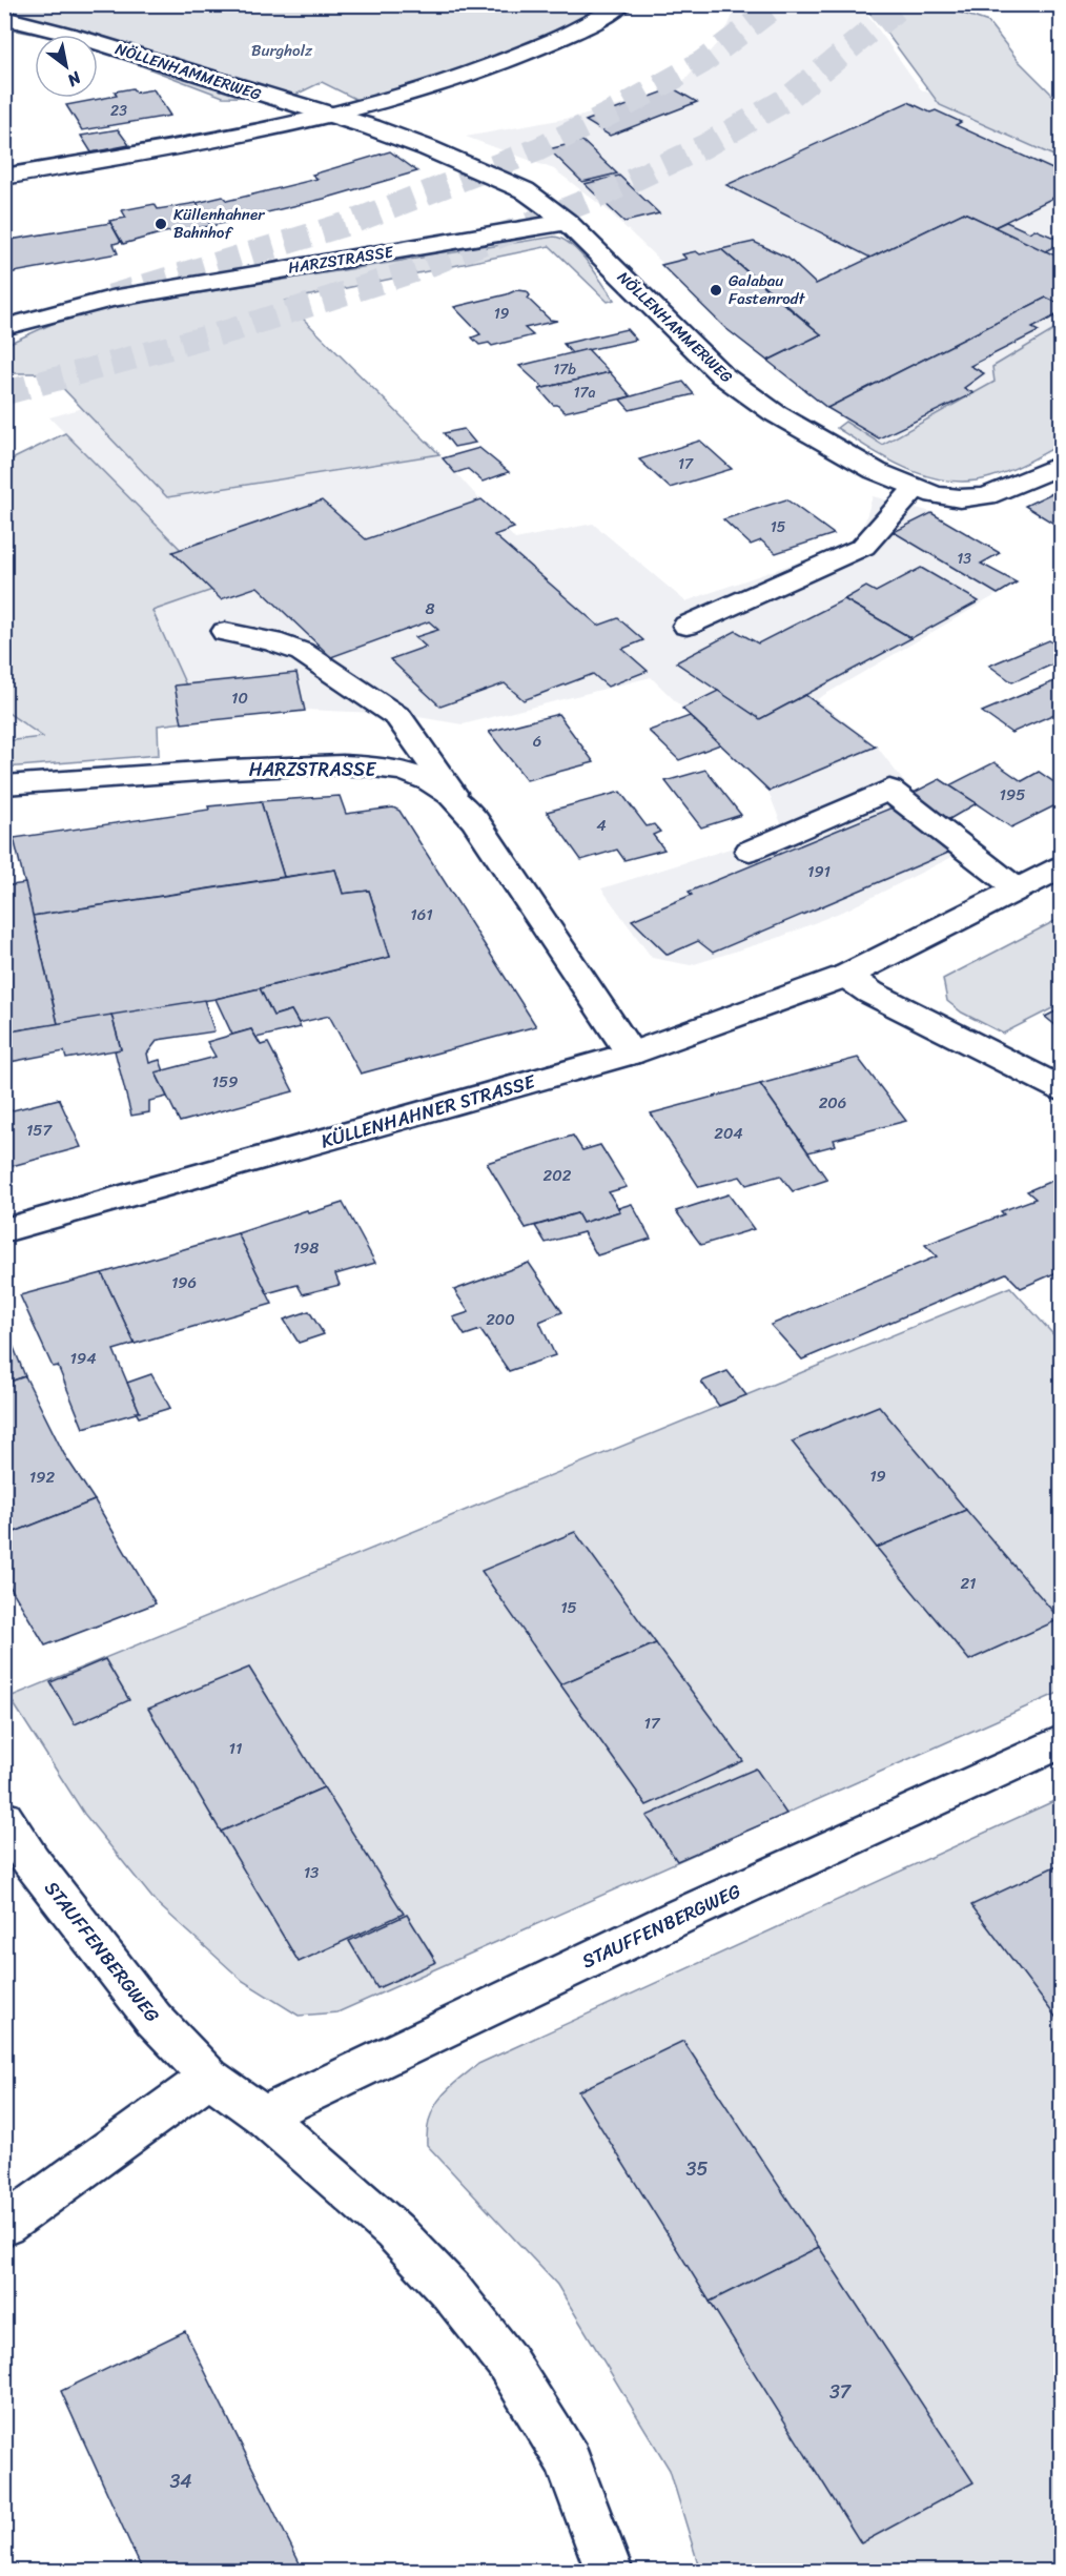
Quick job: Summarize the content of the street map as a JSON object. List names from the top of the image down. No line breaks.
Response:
{"streets":{"street":["NÖLLENHAMMERWEG","HARZSTRASSE","KÜLLENHAHNER STRASSE","STAUFFENBERGWEG"]},"crossings":[["NÖLLENHAMMERWEG","HARZSTRASSE"],["HARZSTRASSE","KÜLLENHAHNER STRASSE"]],"parks":["Burgholz"],"places":["Küllenhahner Bahnhof","Galabau Fastenrodt"],"house_numbers":["23","19","17b","17a","17","15","13","8","10","6","195","4","191","161","159","206","157","204","202","198","196","200","194","19","192","21","15","17","11","13","35","37","34"],"north":"bottom right"}
